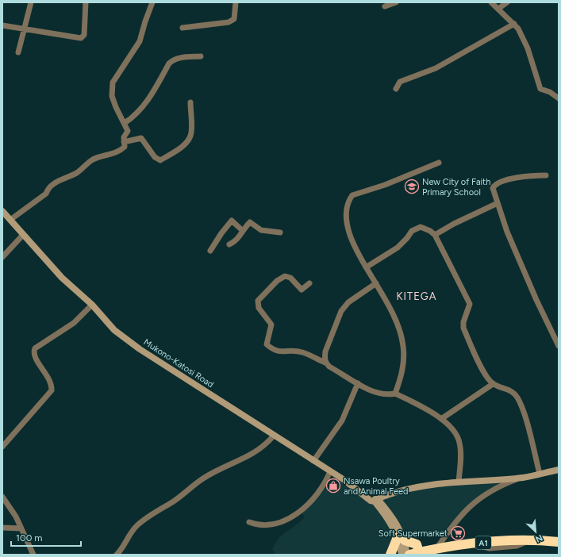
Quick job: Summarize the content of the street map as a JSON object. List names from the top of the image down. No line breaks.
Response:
{"streets":{"highway":["A1"],"main road":["Mukono-Katosi Road"]},"districts":["KITEGA"],"places":{"school or university":["New City of Faith Primary School"],"shop":["Nsawa Poultry and Animal Feed"],"supermarket":["Soft Supermarket"]},"scale_bar":"100 m","north":"bottom right"}
